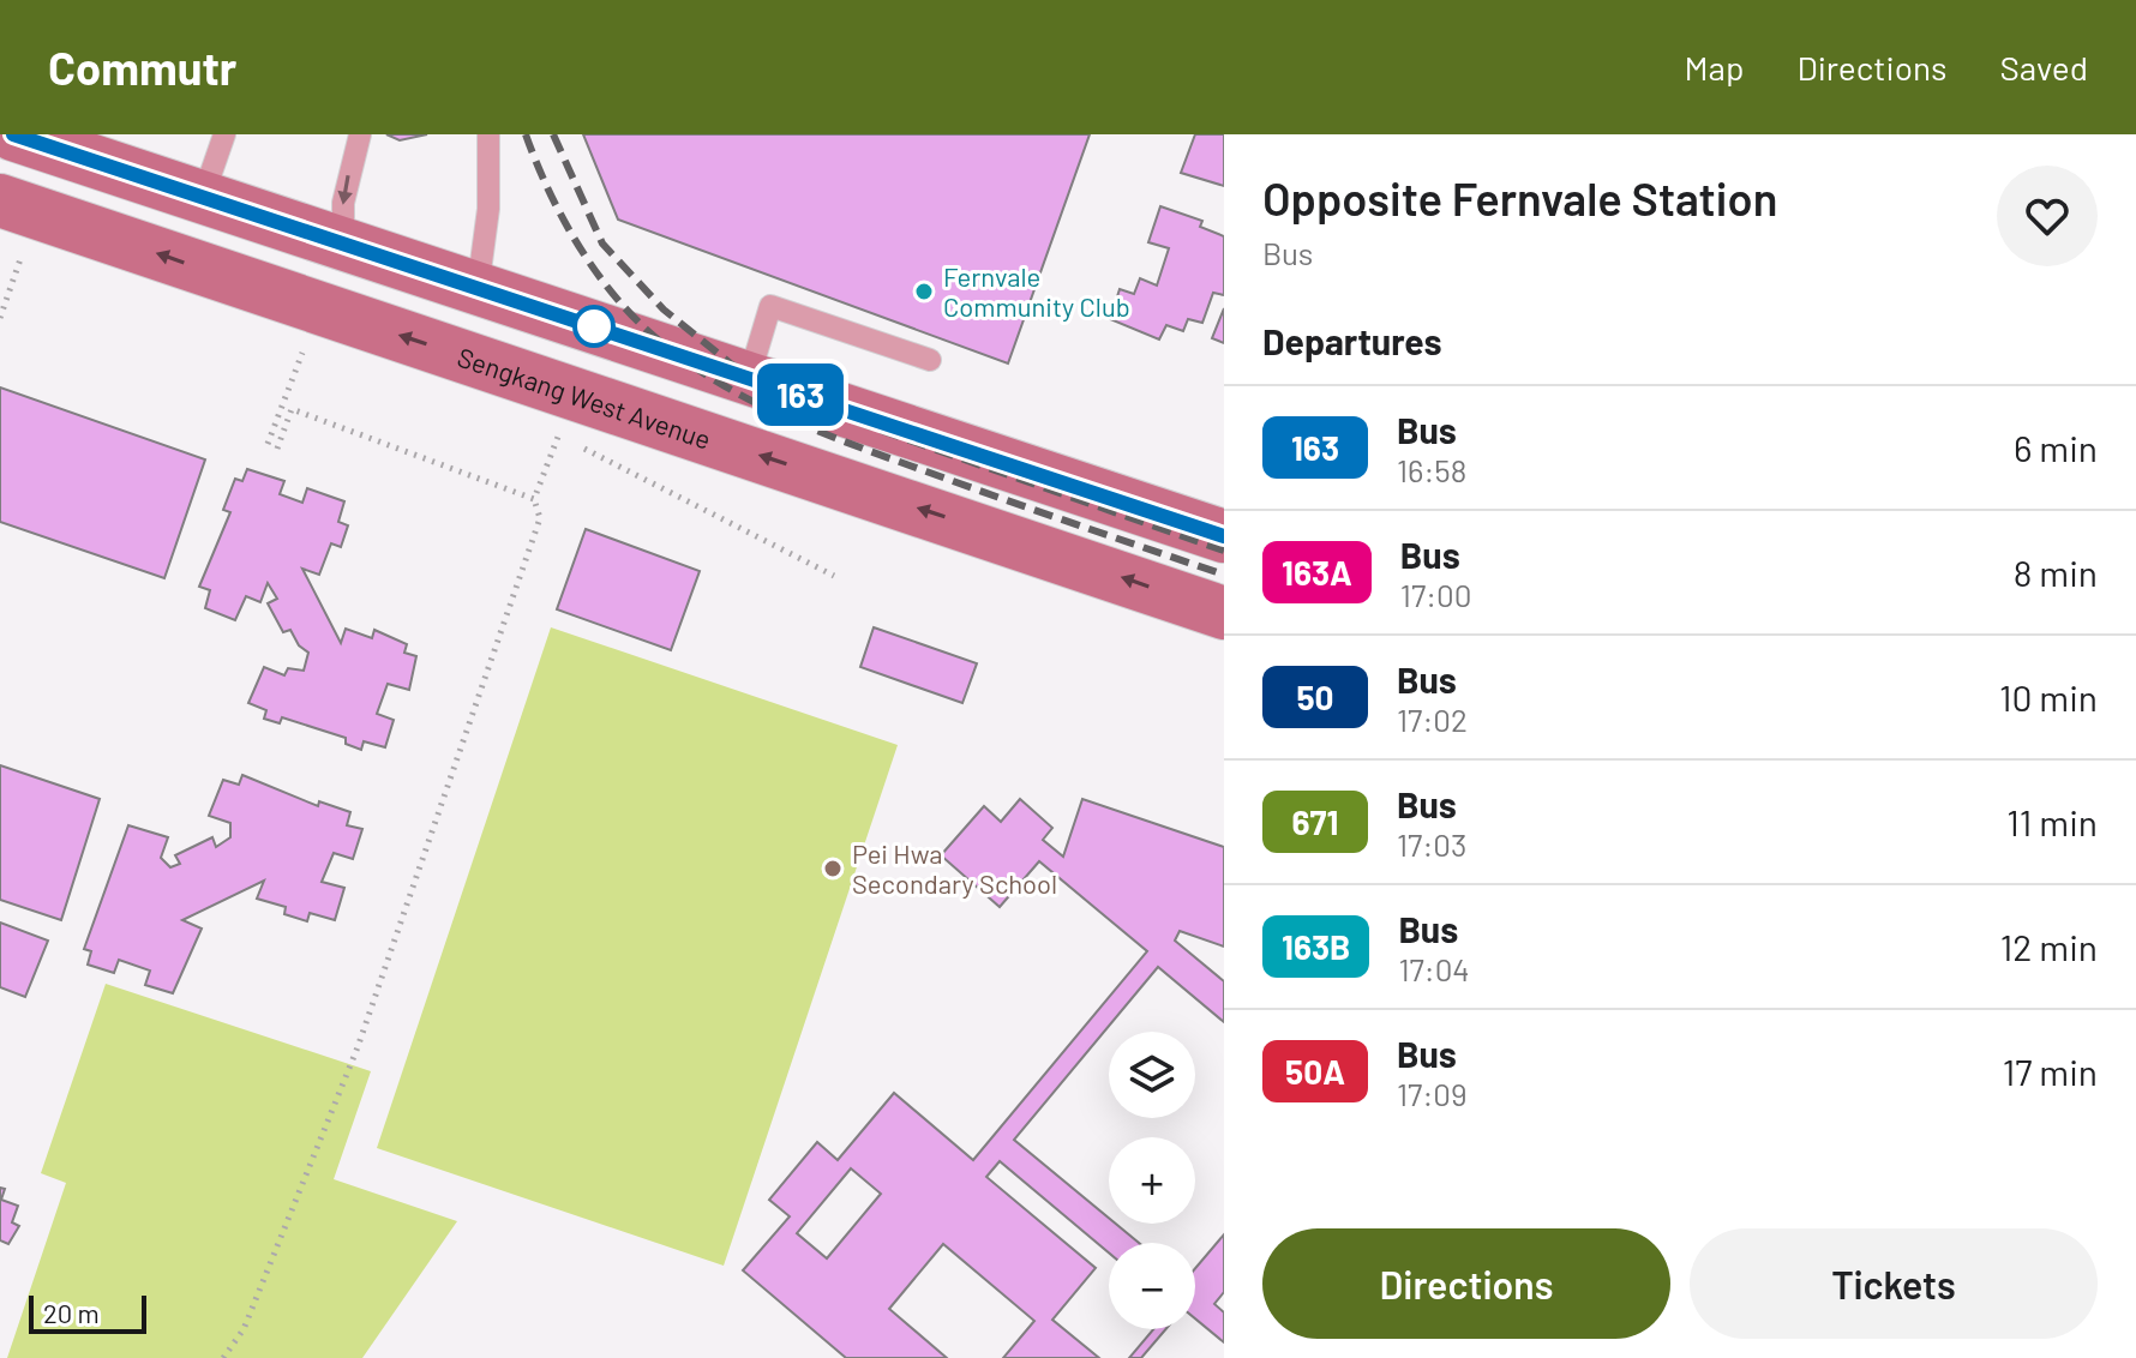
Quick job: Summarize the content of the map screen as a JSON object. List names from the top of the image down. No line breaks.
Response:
{"streets":{"main road":["Sengkang West Avenue"]},"places":["Fernvale Community Club","Pei Hwa Secondary School"],"lines":["bus line 163"],"scale_bar":"20 m","page":{"header":"Commutr","nav":["Map","Directions","Saved"],"on_map":"163","heading":[["Opposite Fernvale Station","Bus"],"Departures"],"list":[{"mark":"163","name":"Bus","note":"16:58","value":"6 min"},{"mark":"163A","name":"Bus","note":"17:00","value":"8 min"},{"mark":"50","name":"Bus","note":"17:02","value":"10 min"},{"mark":"671","name":"Bus","note":"17:03","value":"11 min"},{"mark":"163B","name":"Bus","note":"17:04","value":"12 min"},{"mark":"50A","name":"Bus","note":"17:09","value":"17 min"}],"map_buttons":["+","−"],"buttons":["Directions","Tickets"],"scale":"20 m"}}
